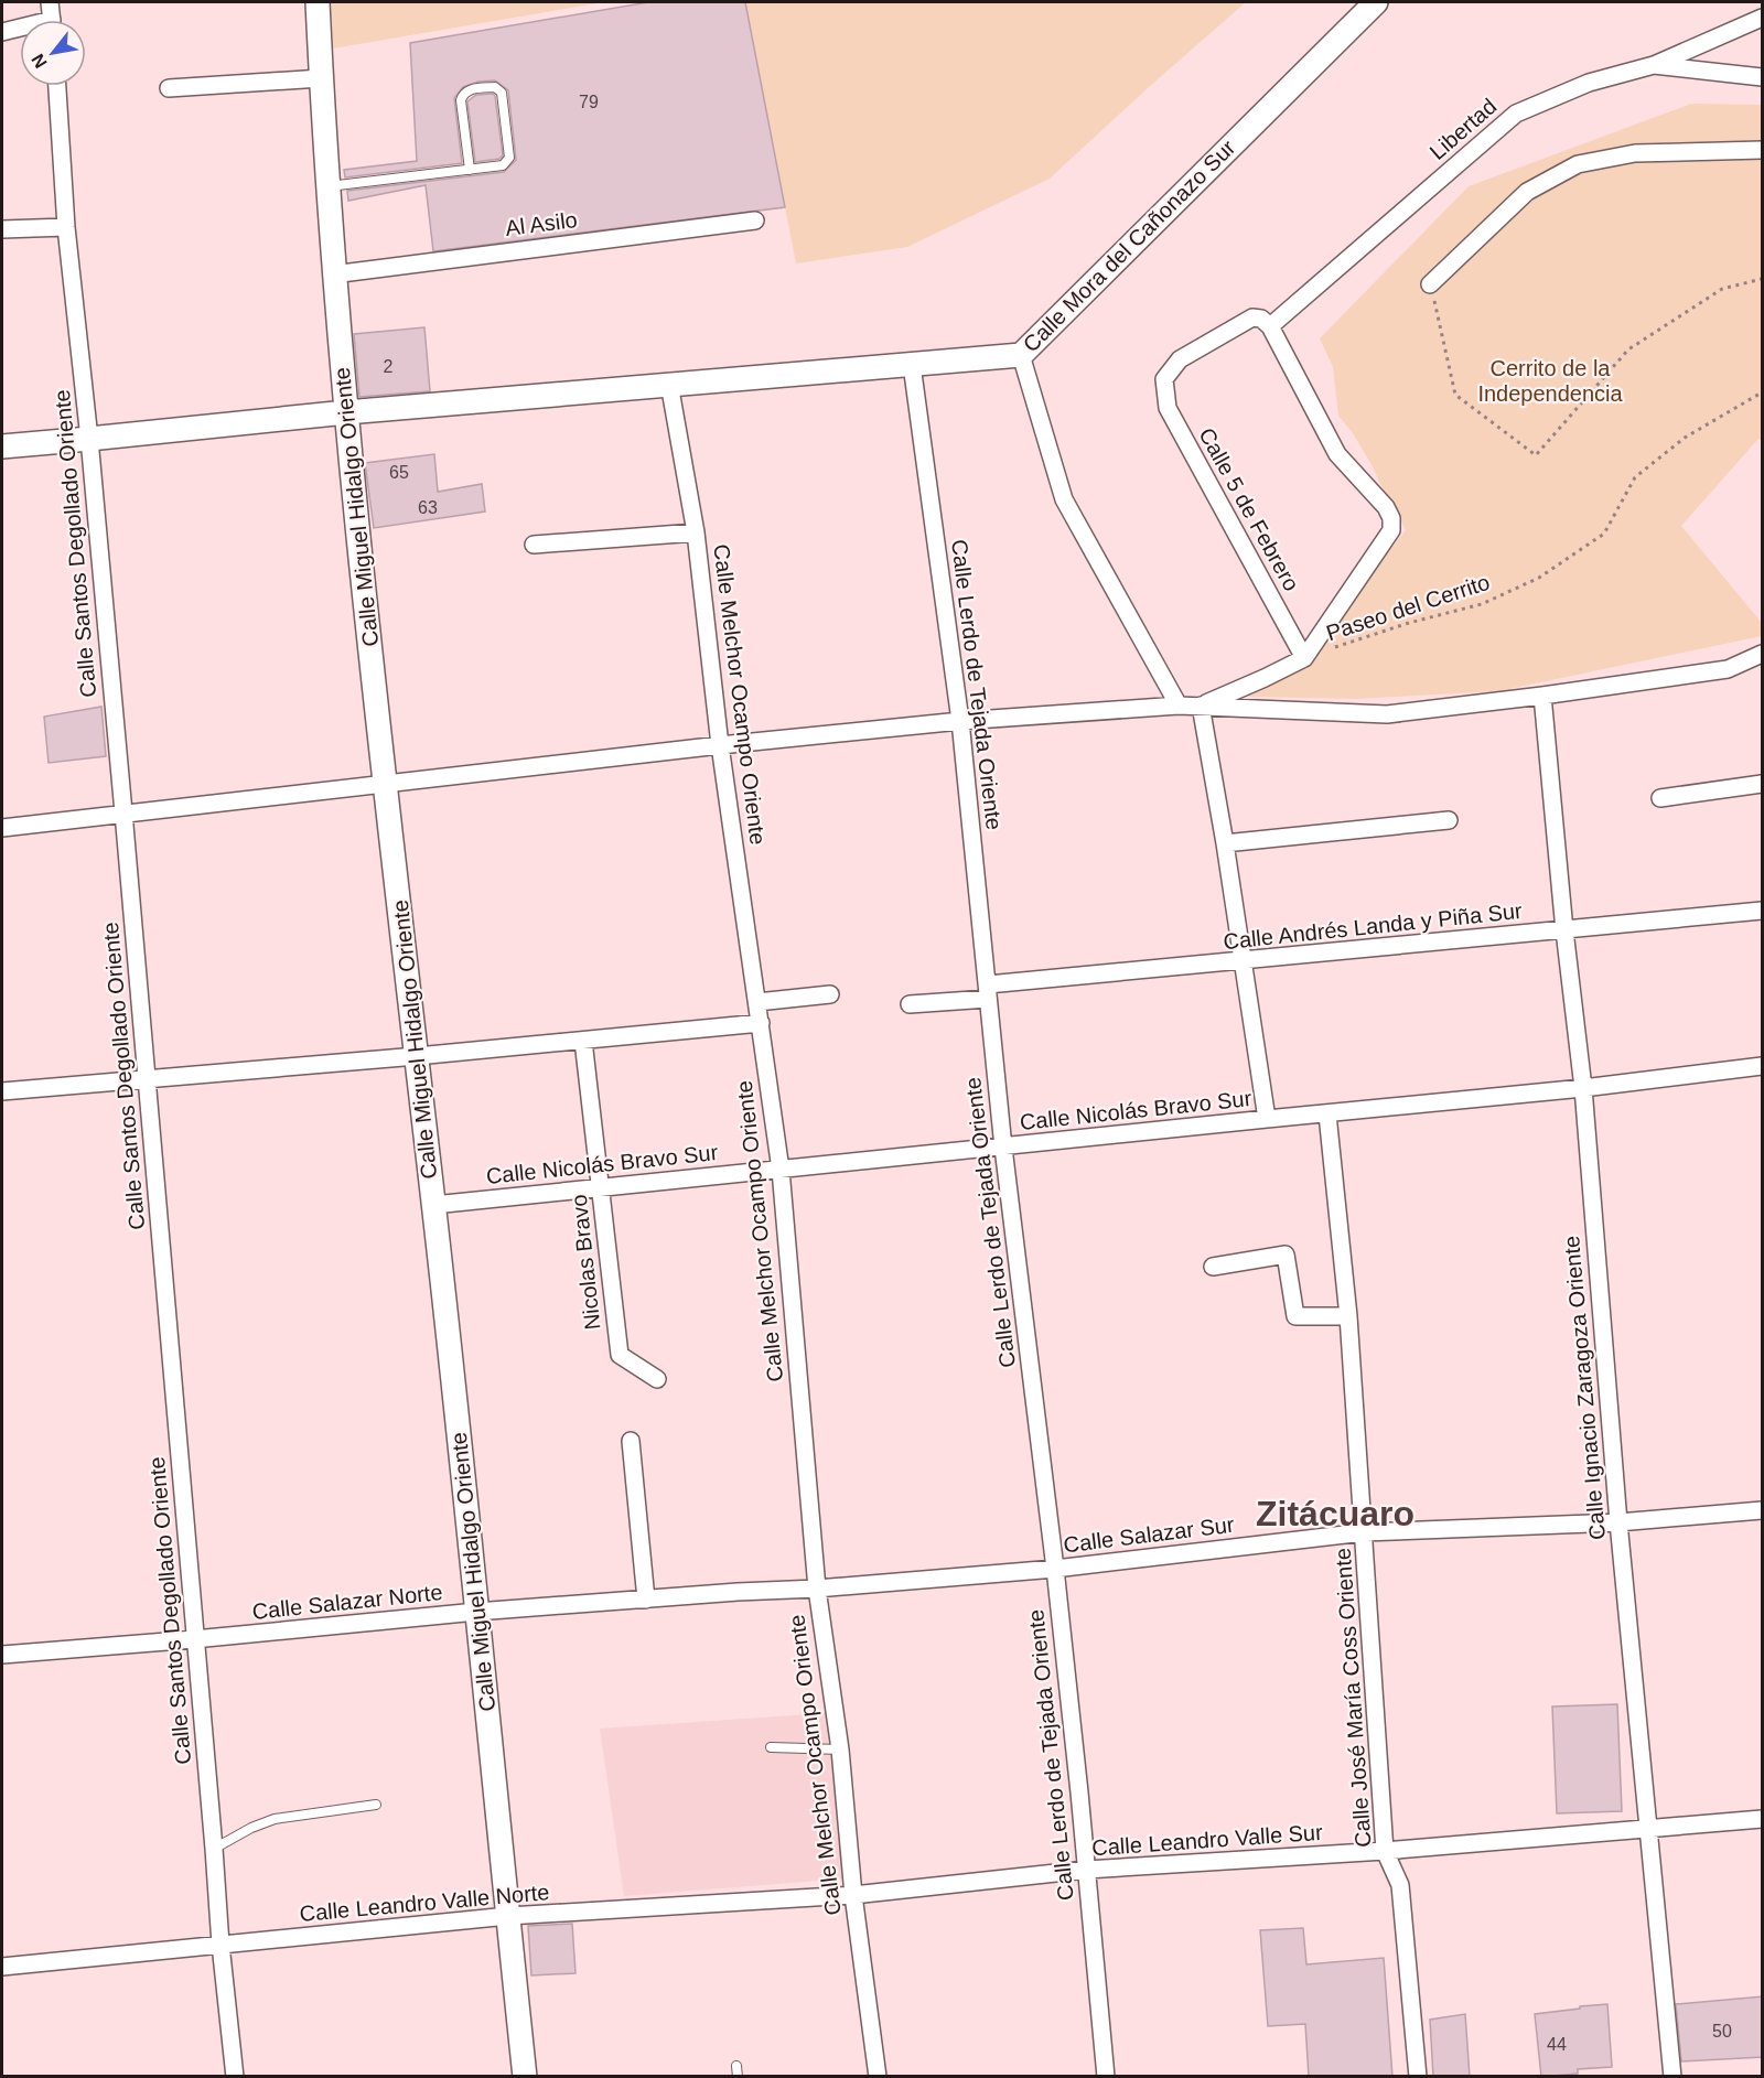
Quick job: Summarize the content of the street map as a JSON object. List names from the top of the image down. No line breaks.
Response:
{"streets":{"street":["Libertad","Al Asilo","Calle Mora del Cañonazo Sur","Calle Miguel Hidalgo Oriente","Calle 5 de Febrero","Calle Santos Degollado Oriente","Calle Lerdo de Tejada Oriente","Calle Melchor Ocampo Oriente","Calle Andrés Landa y Piña Sur","Calle Nicolás Bravo Sur","Nicolas Bravo","Calle Ignacio Zaragoza Oriente","Calle Salazar Sur","Calle Salazar Norte","Calle José María Coss Oriente","Calle Leandro Valle Sur","Calle Leandro Valle Norte"],"path":["Paseo del Cerrito"]},"crossings":[["Libertad","Calle 5 de Febrero"],["Al Asilo","Calle Miguel Hidalgo Oriente"],["Calle Mora del Cañonazo Sur","Calle Miguel Hidalgo Oriente"],["Calle Mora del Cañonazo Sur","Calle Santos Degollado Oriente"],["Calle Mora del Cañonazo Sur","Calle Lerdo de Tejada Oriente"],["Calle Mora del Cañonazo Sur","Calle Melchor Ocampo Oriente"],["Calle Miguel Hidalgo Oriente","Calle Nicolás Bravo Sur"],["Calle Miguel Hidalgo Oriente","Calle Salazar Norte"],["Calle Miguel Hidalgo Oriente","Calle Leandro Valle Norte"],["Calle 5 de Febrero","Paseo del Cerrito"],["Calle Santos Degollado Oriente","Calle Salazar Norte"],["Calle Santos Degollado Oriente","Calle Leandro Valle Norte"],["Calle Lerdo de Tejada Oriente","Calle Andrés Landa y Piña Sur"],["Calle Lerdo de Tejada Oriente","Calle Nicolás Bravo Sur"],["Calle Lerdo de Tejada Oriente","Calle Salazar Sur"],["Calle Lerdo de Tejada Oriente","Calle Leandro Valle Sur"],["Calle Melchor Ocampo Oriente","Calle Nicolás Bravo Sur"],["Calle Melchor Ocampo Oriente","Calle Salazar Sur"],["Calle Melchor Ocampo Oriente","Calle Salazar Norte"],["Calle Melchor Ocampo Oriente","Calle Leandro Valle Sur"],["Calle Melchor Ocampo Oriente","Calle Leandro Valle Norte"],["Calle Andrés Landa y Piña Sur","Calle Ignacio Zaragoza Oriente"],["Calle Nicolás Bravo Sur","Nicolas Bravo"],["Calle Nicolás Bravo Sur","Calle Ignacio Zaragoza Oriente"],["Calle Nicolás Bravo Sur","Calle José María Coss Oriente"],["Calle Ignacio Zaragoza Oriente","Calle Salazar Sur"],["Calle Ignacio Zaragoza Oriente","Calle Leandro Valle Sur"],["Calle Salazar Sur","Calle Salazar Norte"],["Calle Salazar Sur","Calle José María Coss Oriente"],["Calle José María Coss Oriente","Calle Leandro Valle Sur"],["Calle Leandro Valle Sur","Calle Leandro Valle Norte"]],"districts":["Zitácuaro"],"parks":["Cerrito de la Independencia"],"house_numbers":["79","2","65","63","50","44"],"north":"bottom left"}
